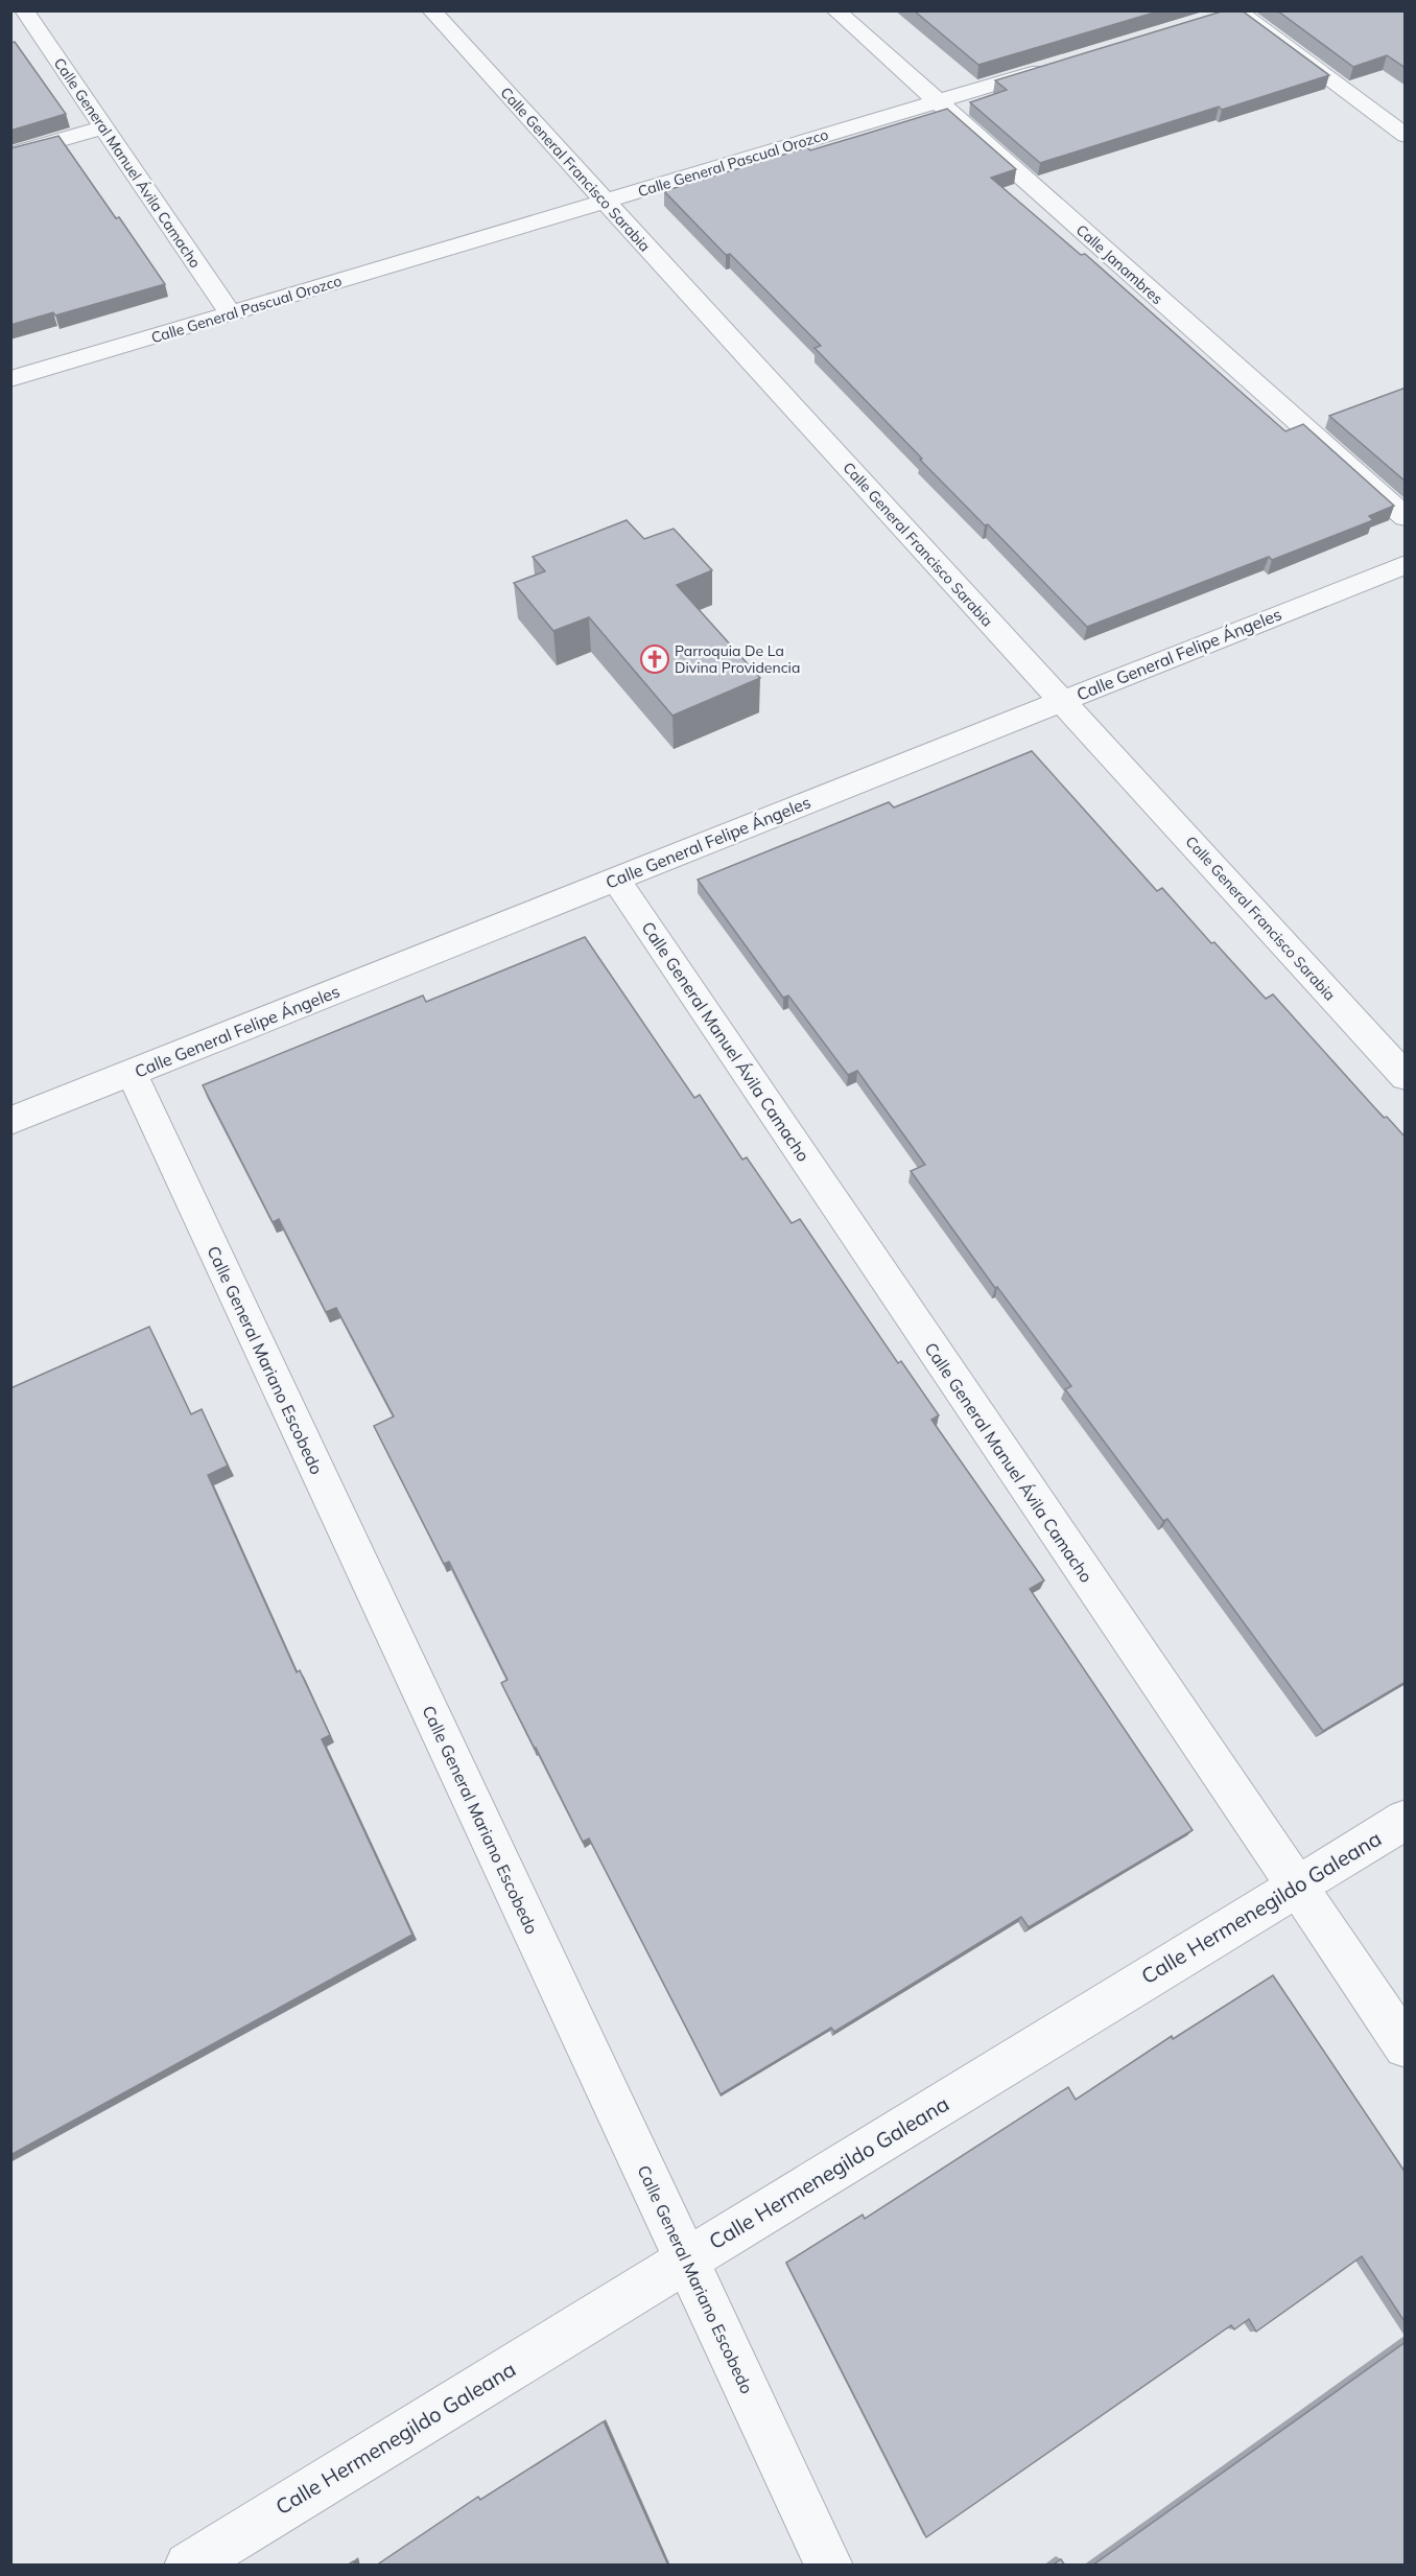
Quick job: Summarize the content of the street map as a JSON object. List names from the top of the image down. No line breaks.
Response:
{"streets":{"street":["Calle General Manuel Ávila Camacho","Calle General Pascual Orozco","Calle General Francisco Sarabia","Calle Janambres","Calle General Felipe Ángeles","Calle General Mariano Escobedo","Calle Hermenegildo Galeana"]},"crossings":[["Calle General Manuel Ávila Camacho","Calle General Pascual Orozco"],["Calle General Manuel Ávila Camacho","Calle General Felipe Ángeles"],["Calle General Manuel Ávila Camacho","Calle Hermenegildo Galeana"],["Calle General Pascual Orozco","Calle General Francisco Sarabia"],["Calle General Pascual Orozco","Calle Janambres"],["Calle General Francisco Sarabia","Calle General Felipe Ángeles"],["Calle General Felipe Ángeles","Calle General Mariano Escobedo"],["Calle General Mariano Escobedo","Calle Hermenegildo Galeana"]],"places":{"church":["Parroquia De La Divina Providencia"]}}
